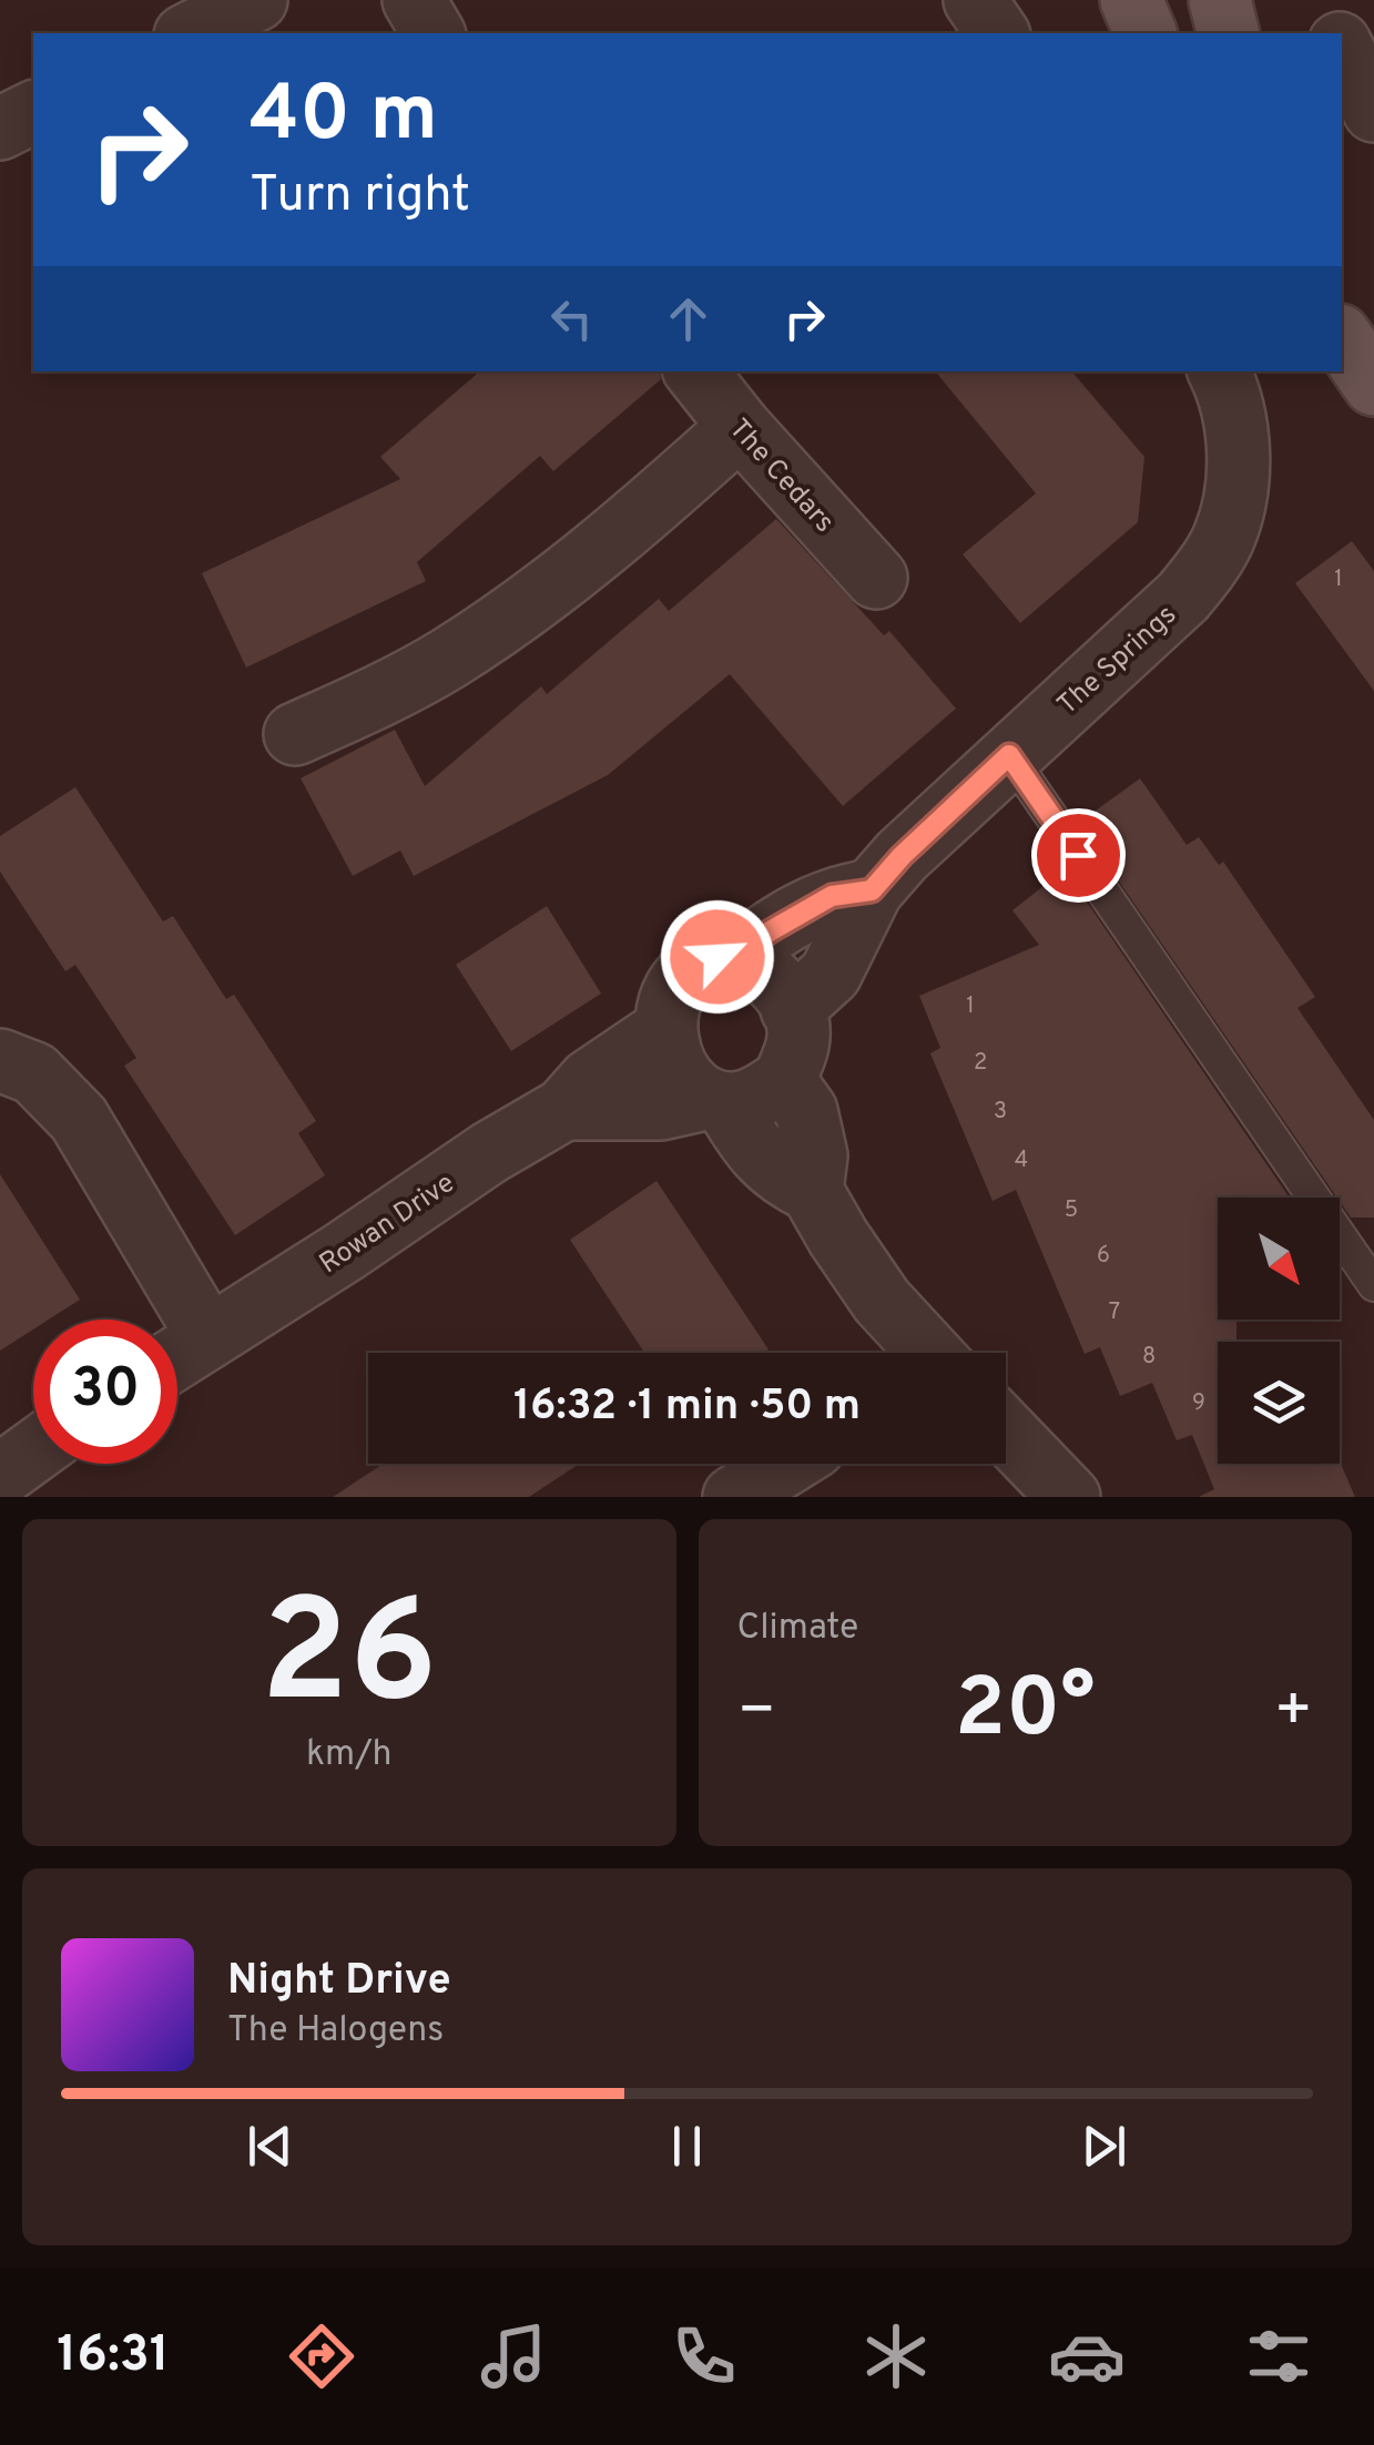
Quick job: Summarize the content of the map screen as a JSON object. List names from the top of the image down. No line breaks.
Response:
{"streets":{"street":["The Cedars","The Springs","Rowan Drive"]},"crossings":[["The Springs","Rowan Drive"]],"house_numbers":["1","1","2","3","4","5","6","7","8","9"],"north":"bottom right","page":{"turn":["40 m","Turn right"],"limit":"30","trip":"16:32 · 1 min · 50 m","tile":[["26","km/h"],"Climate"],"heat":["−","20°","+"],"song":["Night Drive","The Halogens"],"tabs":"16:31"}}
